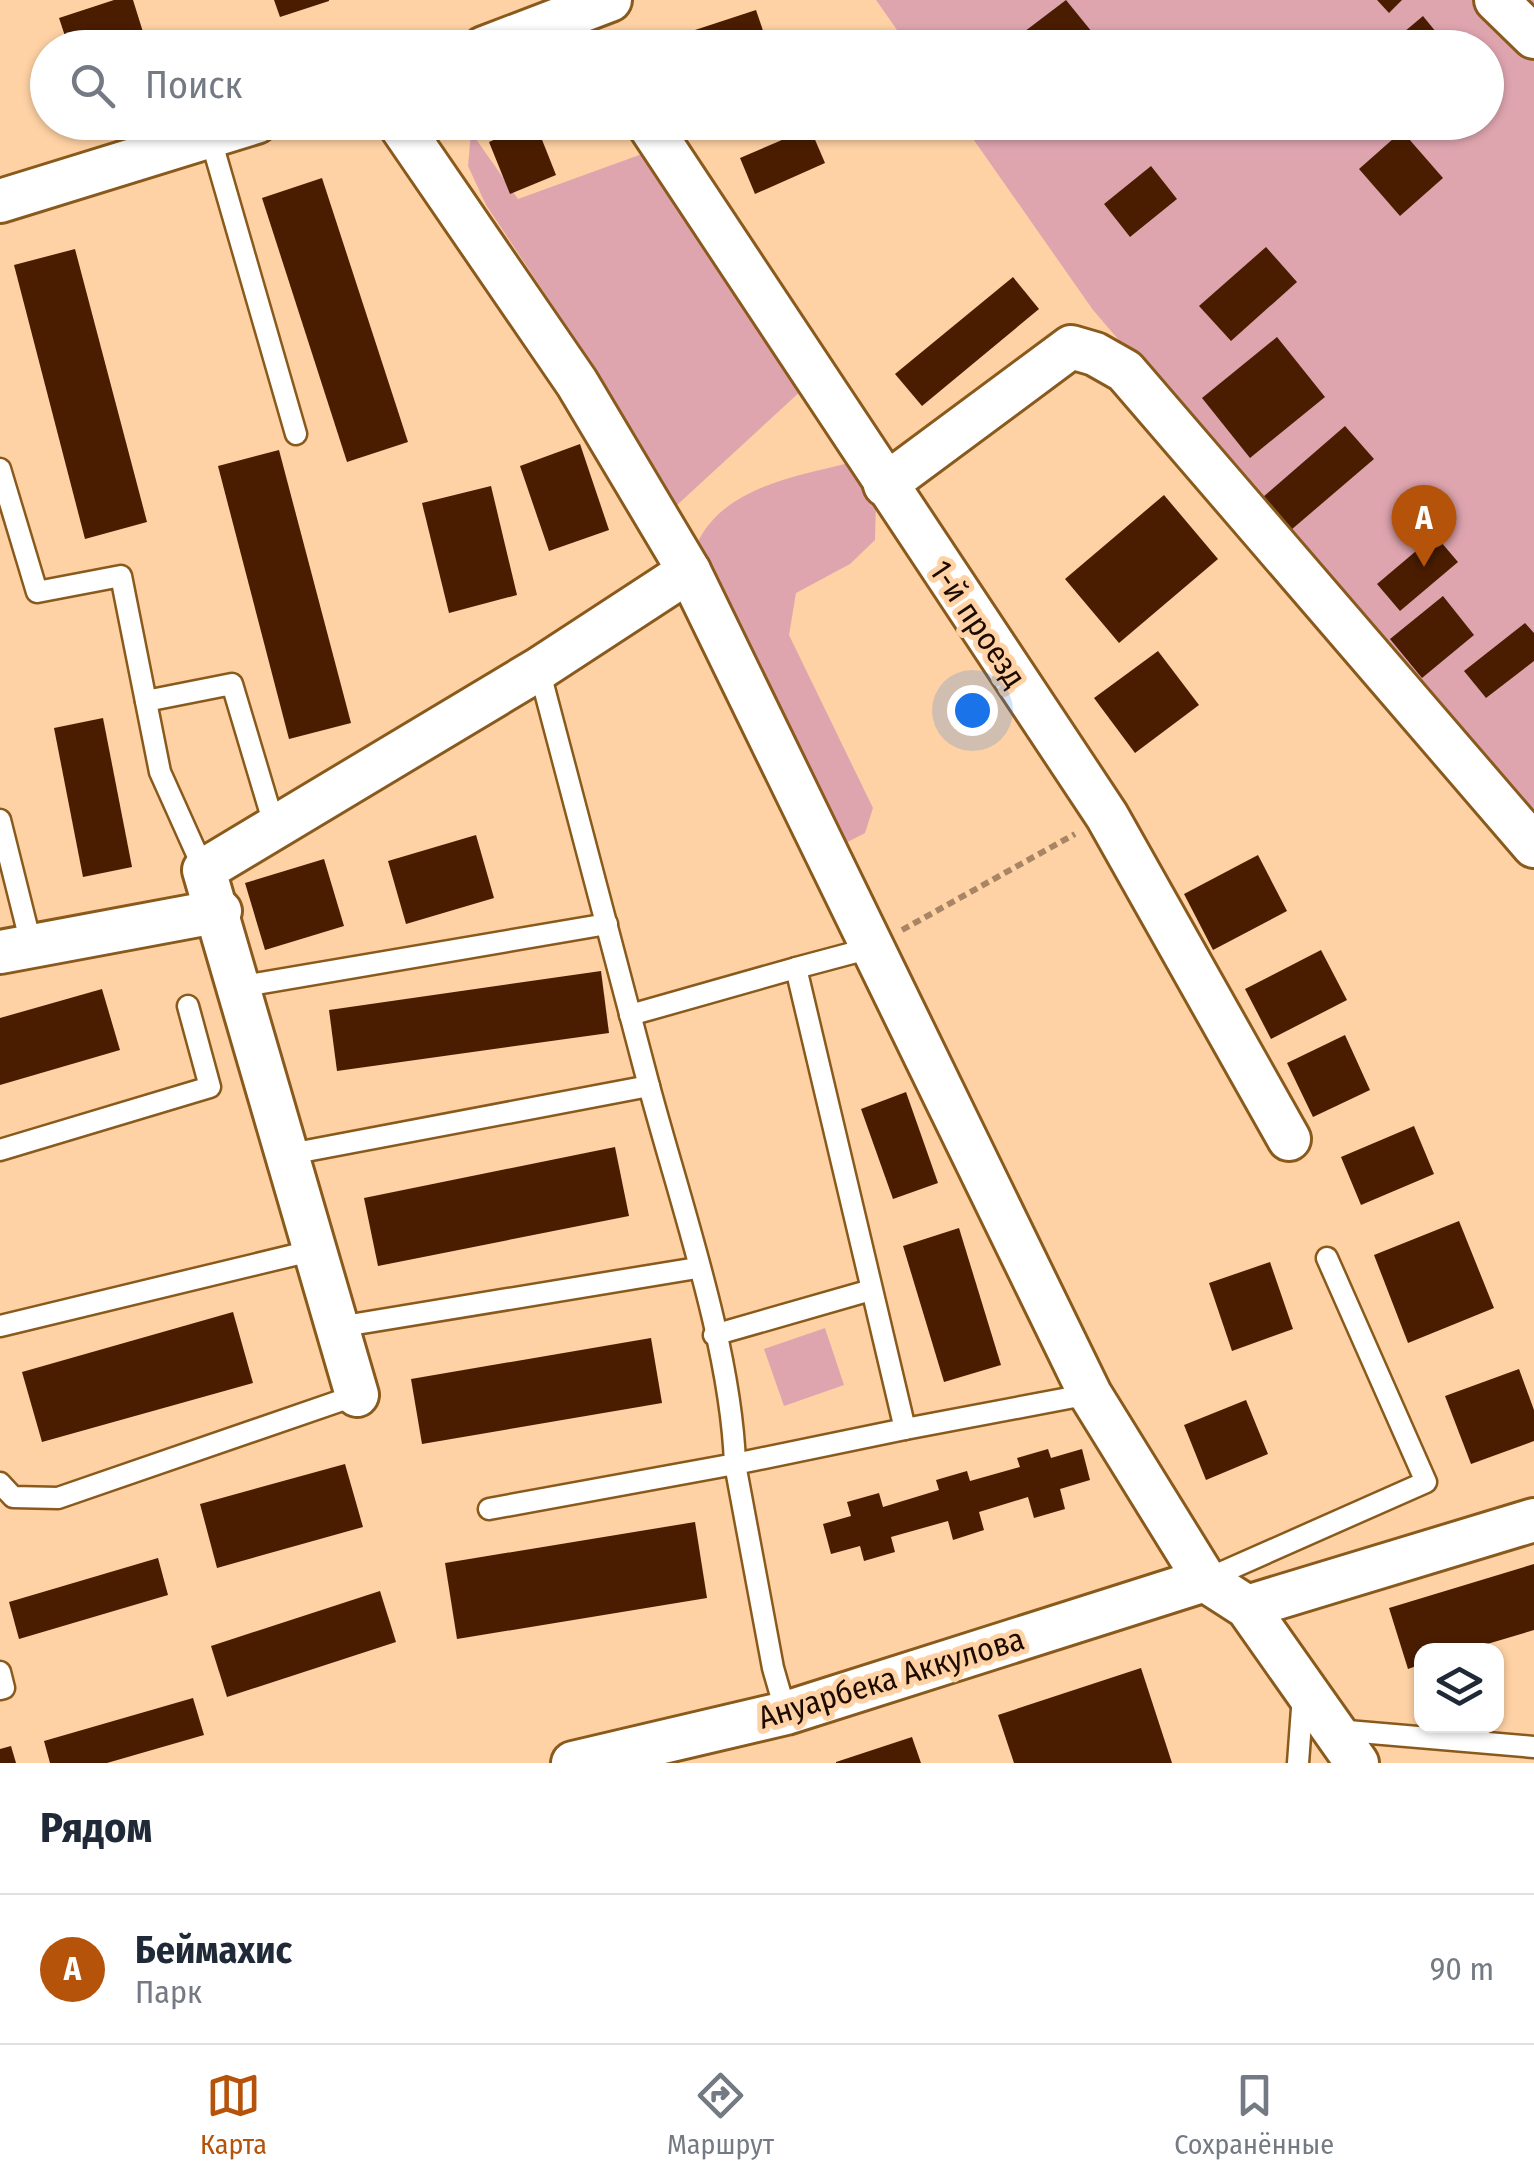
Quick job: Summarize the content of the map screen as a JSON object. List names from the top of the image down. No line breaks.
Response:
{"streets":{"street":["1-й проезд","Ануарбека Аккулова"]},"page":{"search":"Поиск","pins":"A","heading":"Рядом","list":[{"mark":"A","name":"Беймахис","note":"Парк","value":"90 m"}],"nav":["Карта","Маршрут","Сохранённые"]}}
